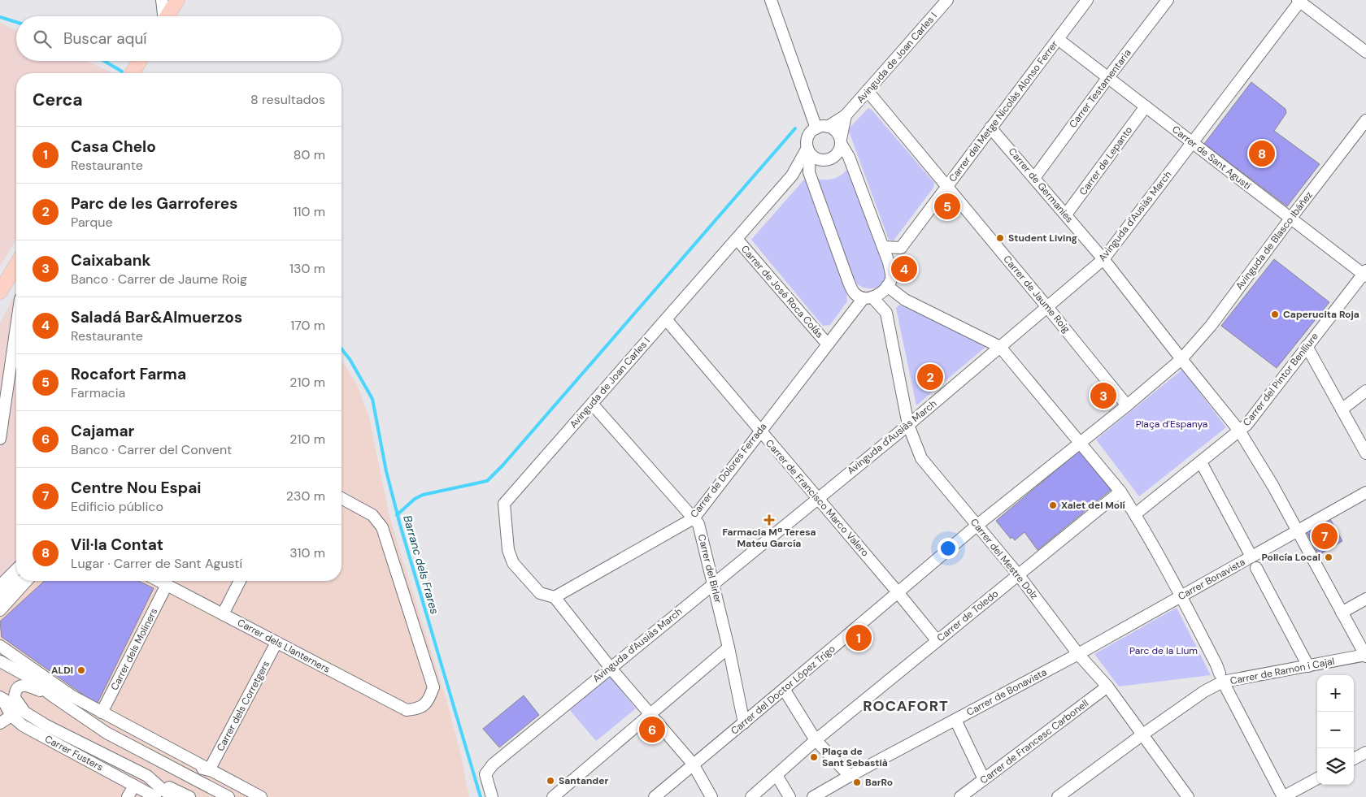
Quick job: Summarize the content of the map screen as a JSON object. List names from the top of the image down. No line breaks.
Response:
{"streets":{"street":["Avinguda de Joan Carles I","Carrer Testamentaria","Carrer del Metge Nicolàs Alonso Ferrer","Carrer de Sant Agustí","Carrer de Lepanto","Carrer de Germanies","Avinguda d'Ausiàs March","Avinguda de Blasco Ibáñez","Carrer de José Roca Colás","Carrer de Jaume Roig","Carrer del Pintor Benlliure","Carrer de Dolores Ferrada","Carrer de Francisco Marco Valero","Carrer del Mestre Dolz","Carrer del Birler","Carrer Bonavista","Carrer de Toledo","Carrer dels Llanterners","Carrer dels Moliners","Carrer de Ramon i Cajal","Carrer del Doctor López Trigo","Carrer de Bonavista","Carrer dels Corretgers","Carrer de Francesc Carbonell","Carrer Fusters"]},"crossings":[["Avinguda de Joan Carles I","Carrer de José Roca Colás"],["Avinguda de Joan Carles I","Carrer de Jaume Roig"],["Avinguda de Joan Carles I","Carrer de Dolores Ferrada"],["Avinguda de Joan Carles I","Carrer de Francisco Marco Valero"],["Avinguda de Joan Carles I","Carrer del Mestre Dolz"],["Avinguda de Joan Carles I","Carrer del Birler"],["Carrer Testamentaria","Carrer de Sant Agustí"],["Carrer Testamentaria","Carrer de Germanies"],["Carrer del Metge Nicolàs Alonso Ferrer","Carrer de Sant Agustí"],["Carrer del Metge Nicolàs Alonso Ferrer","Carrer de Germanies"],["Carrer del Metge Nicolàs Alonso Ferrer","Carrer de Jaume Roig"],["Carrer de Sant Agustí","Carrer de Lepanto"],["Carrer de Sant Agustí","Avinguda d'Ausiàs March"],["Carrer de Sant Agustí","Avinguda de Blasco Ibáñez"],["Carrer de Sant Agustí","Carrer del Pintor Benlliure"],["Carrer de Lepanto","Carrer de Germanies"],["Carrer de Germanies","Avinguda d'Ausiàs March"],["Carrer de Germanies","Avinguda de Blasco Ibáñez"],["Avinguda d'Ausiàs March","Carrer de Jaume Roig"],["Avinguda d'Ausiàs March","Carrer de Francisco Marco Valero"],["Avinguda d'Ausiàs March","Carrer del Mestre Dolz"],["Avinguda d'Ausiàs March","Carrer del Birler"],["Carrer de José Roca Colás","Carrer de Dolores Ferrada"],["Carrer de Dolores Ferrada","Carrer de Francisco Marco Valero"],["Carrer de Dolores Ferrada","Carrer del Mestre Dolz"],["Carrer de Dolores Ferrada","Carrer del Birler"],["Carrer de Francisco Marco Valero","Carrer de Toledo"],["Carrer de Francisco Marco Valero","Carrer del Doctor López Trigo"],["Carrer del Mestre Dolz","Carrer Bonavista"],["Carrer del Mestre Dolz","Carrer de Toledo"],["Carrer del Mestre Dolz","Carrer de Ramon i Cajal"],["Carrer del Mestre Dolz","Carrer del Doctor López Trigo"],["Carrer del Mestre Dolz","Carrer de Bonavista"],["Carrer del Mestre Dolz","Carrer de Francesc Carbonell"],["Carrer del Birler","Carrer del Doctor López Trigo"],["Carrer Bonavista","Carrer de Bonavista"],["Carrer dels Llanterners","Carrer dels Moliners"],["Carrer dels Llanterners","Carrer dels Corretgers"],["Carrer dels Moliners","Carrer Fusters"],["Carrer dels Corretgers","Carrer Fusters"]],"districts":["ROCAFORT"],"water":["Barranc dels Frares"],"parks":["Plaça d'Espanya","Parc de la Llum"],"places":{"other":["Student Living","Caperucita Roja","Xalet del Molí","Policía Local","ALDI","Plaça de Sant Sebastià","Santander","BarRo"],"health":["Farmacia Mª Teresa Mateu García"]},"page":{"search":"Buscar aquí","heading":["Cerca","8 resultados"],"list":[{"mark":"1","name":"Casa Chelo","note":"Restaurante","value":"80 m"},{"mark":"2","name":"Parc de les Garroferes","note":"Parque","value":"110 m"},{"mark":"3","name":"Caixabank","note":"Banco · Carrer de Jaume Roig","value":"130 m"},{"mark":"4","name":"Saladá Bar&Almuerzos","note":"Restaurante","value":"170 m"},{"mark":"5","name":"Rocafort Farma","note":"Farmacia","value":"210 m"},{"mark":"6","name":"Cajamar","note":"Banco · Carrer del Convent","value":"210 m"},{"mark":"7","name":"Centre Nou Espai","note":"Edificio público","value":"230 m"},{"mark":"8","name":"Vil·la Contat","note":"Lugar · Carrer de Sant Agustí","value":"310 m"}],"pins":["8","5","4","2","3","7","1","6"],"map_buttons":["+","−"]}}
